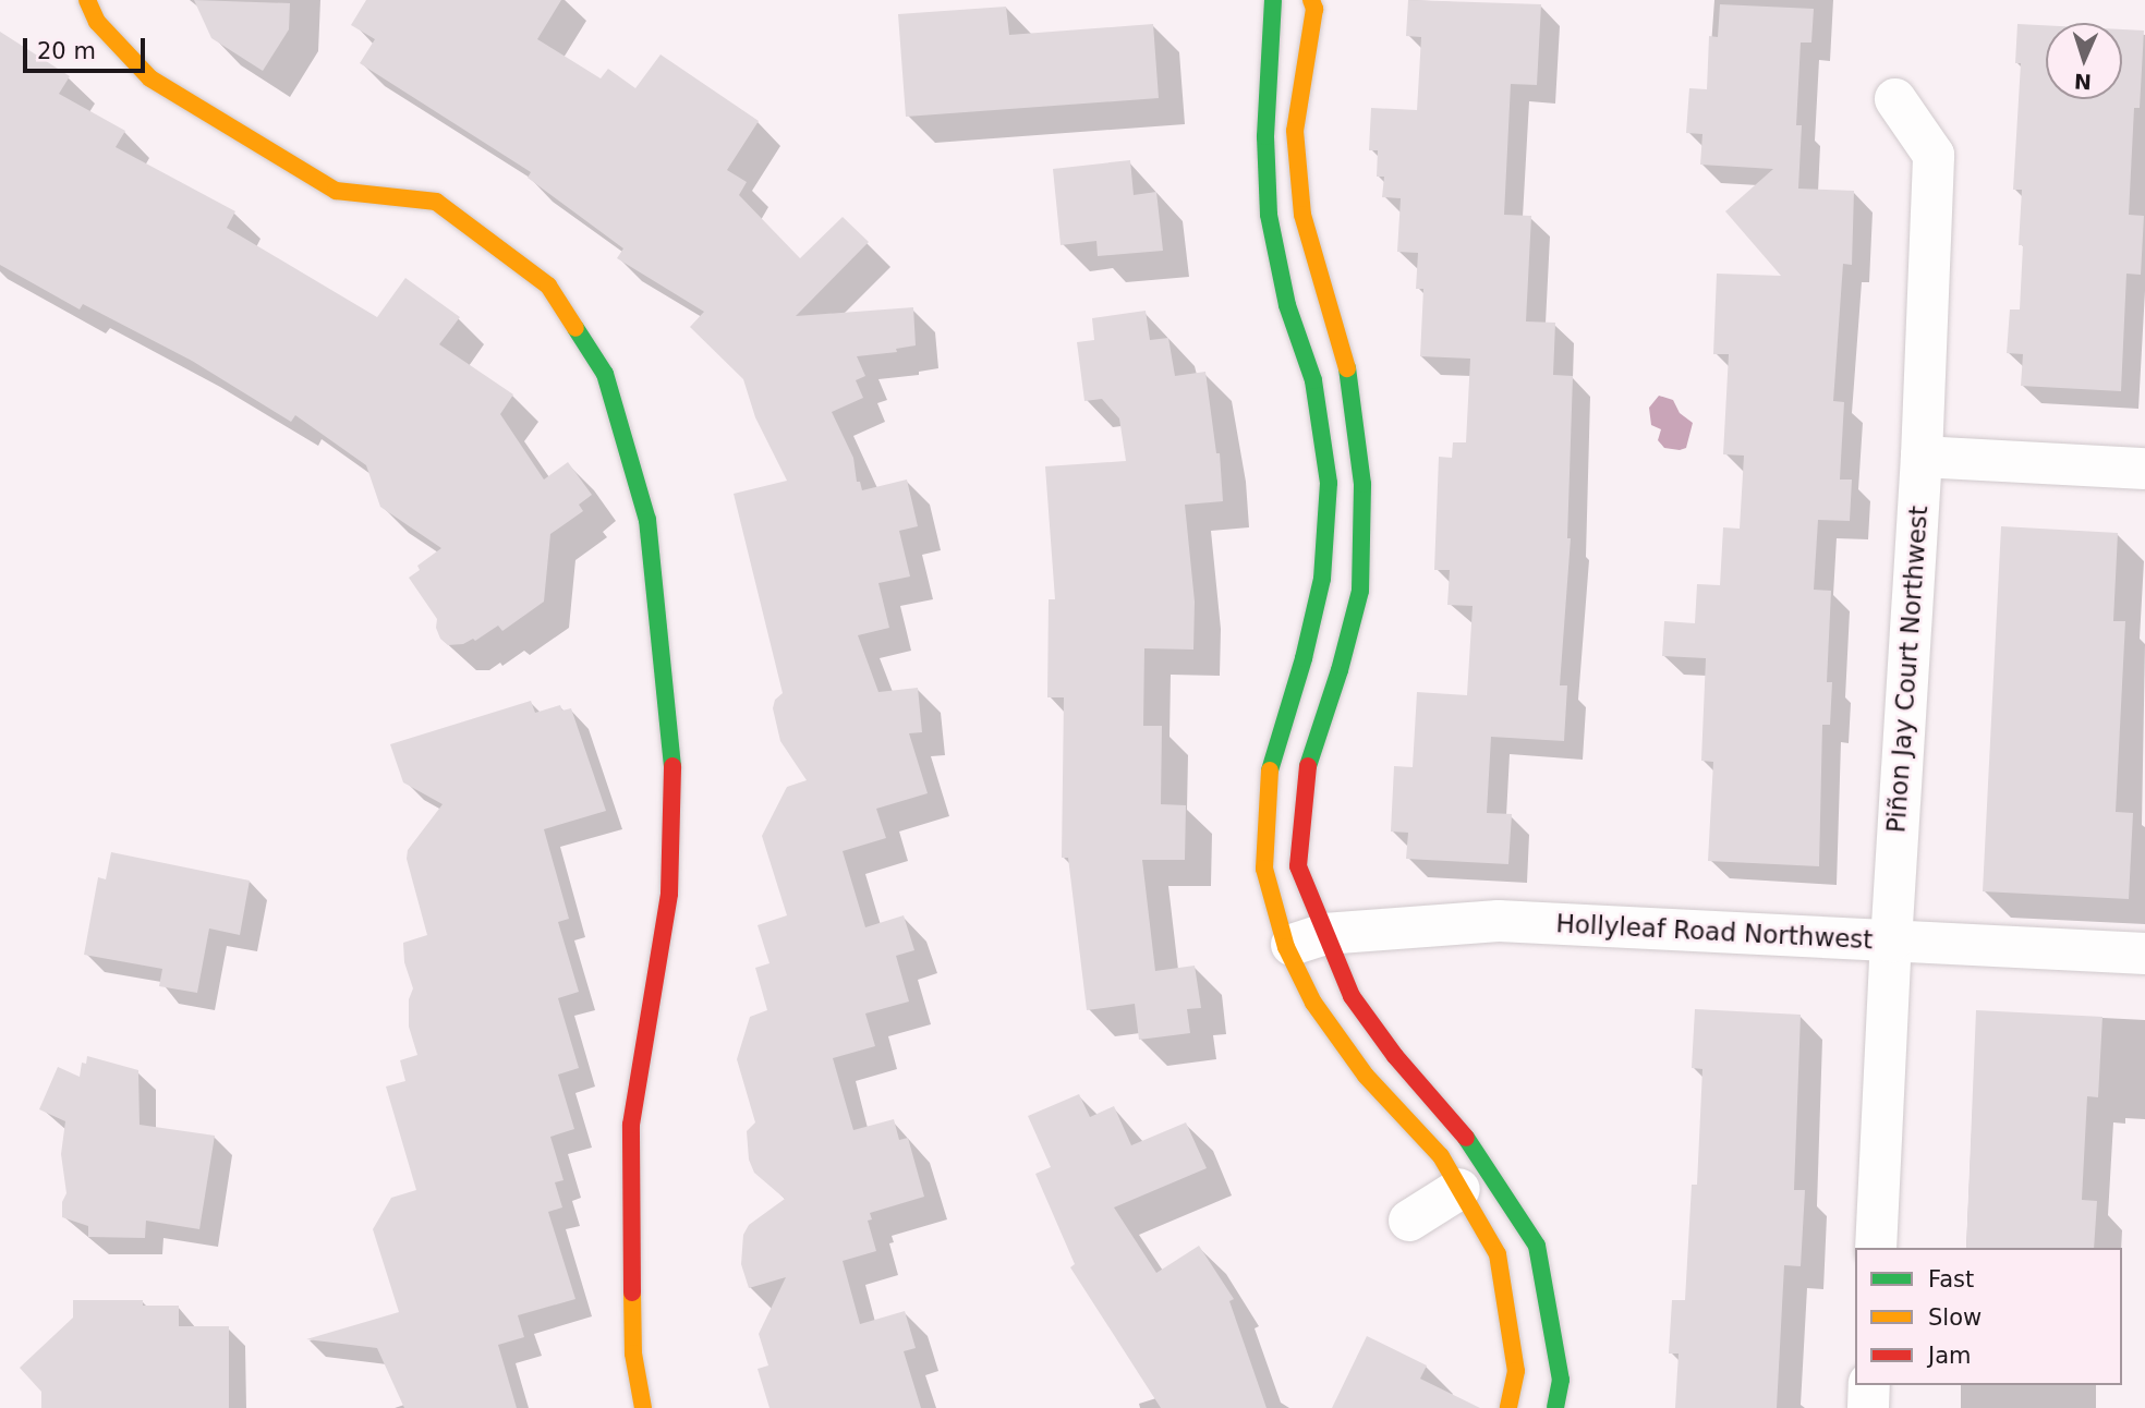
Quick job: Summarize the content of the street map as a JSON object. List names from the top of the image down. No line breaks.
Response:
{"streets":{"street":["Piñon Jay Court Northwest","Hollyleaf Road Northwest"]},"crossings":[["Piñon Jay Court Northwest","Hollyleaf Road Northwest"]],"legend":["Fast","Slow","Jam"],"scale_bar":"20 m","north":"bottom"}
